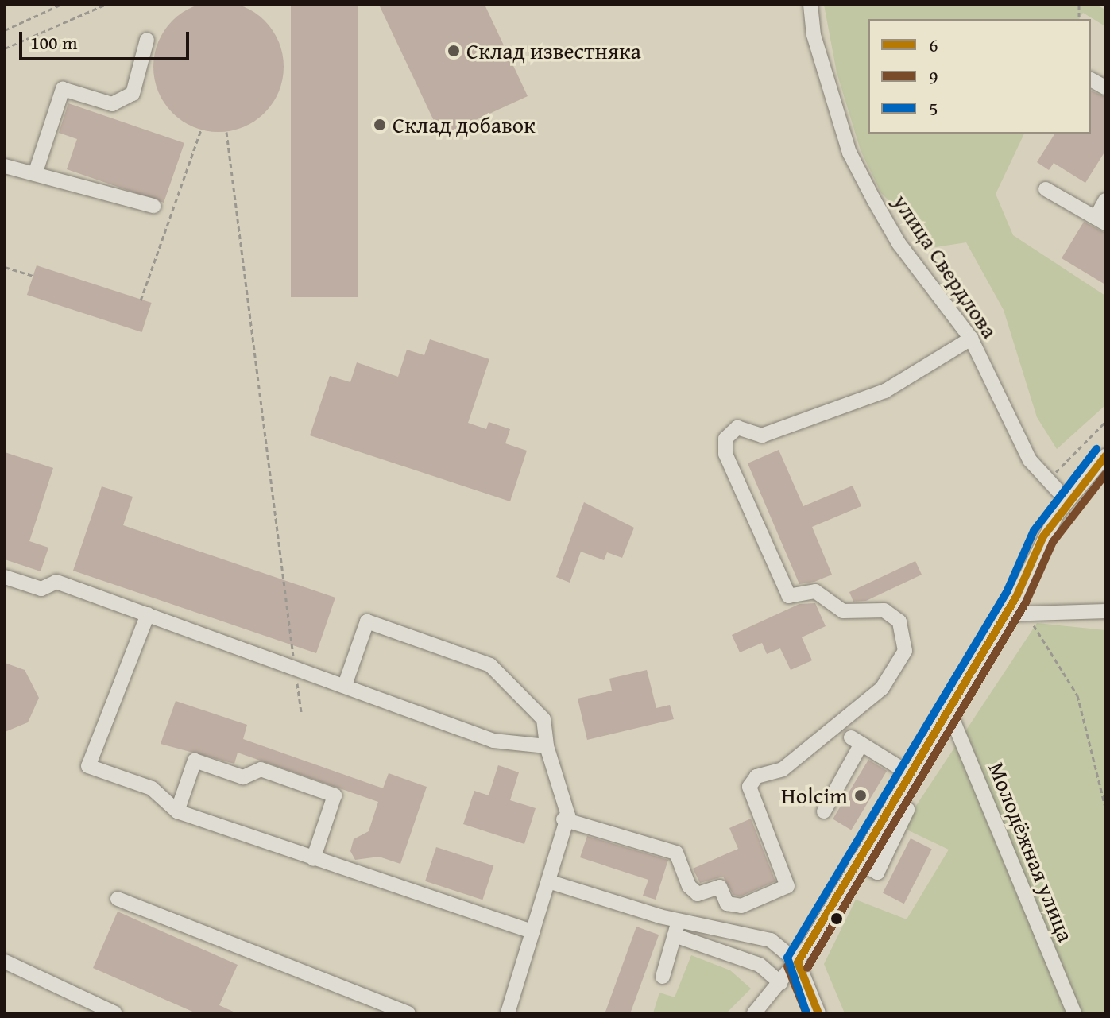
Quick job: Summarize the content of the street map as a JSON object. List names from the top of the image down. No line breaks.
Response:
{"streets":{"street":["улица Свердлова","Молодёжная улица"]},"places":["Склад известняка","Склад добавок","Holcim"],"lines":["transit line 5","transit line 6","transit line 9"],"legend":["6","9","5"],"scale_bar":"100 m"}
